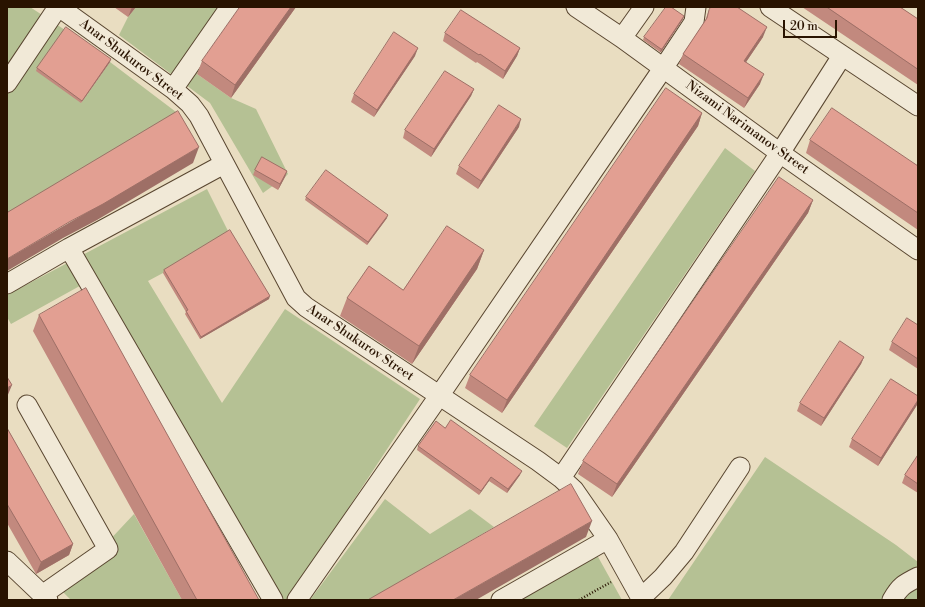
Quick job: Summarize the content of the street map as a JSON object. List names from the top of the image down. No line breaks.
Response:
{"streets":{"street":["Anar Shukurov Street","Nizami Narimanov Street"]},"scale_bar":"20 m"}
